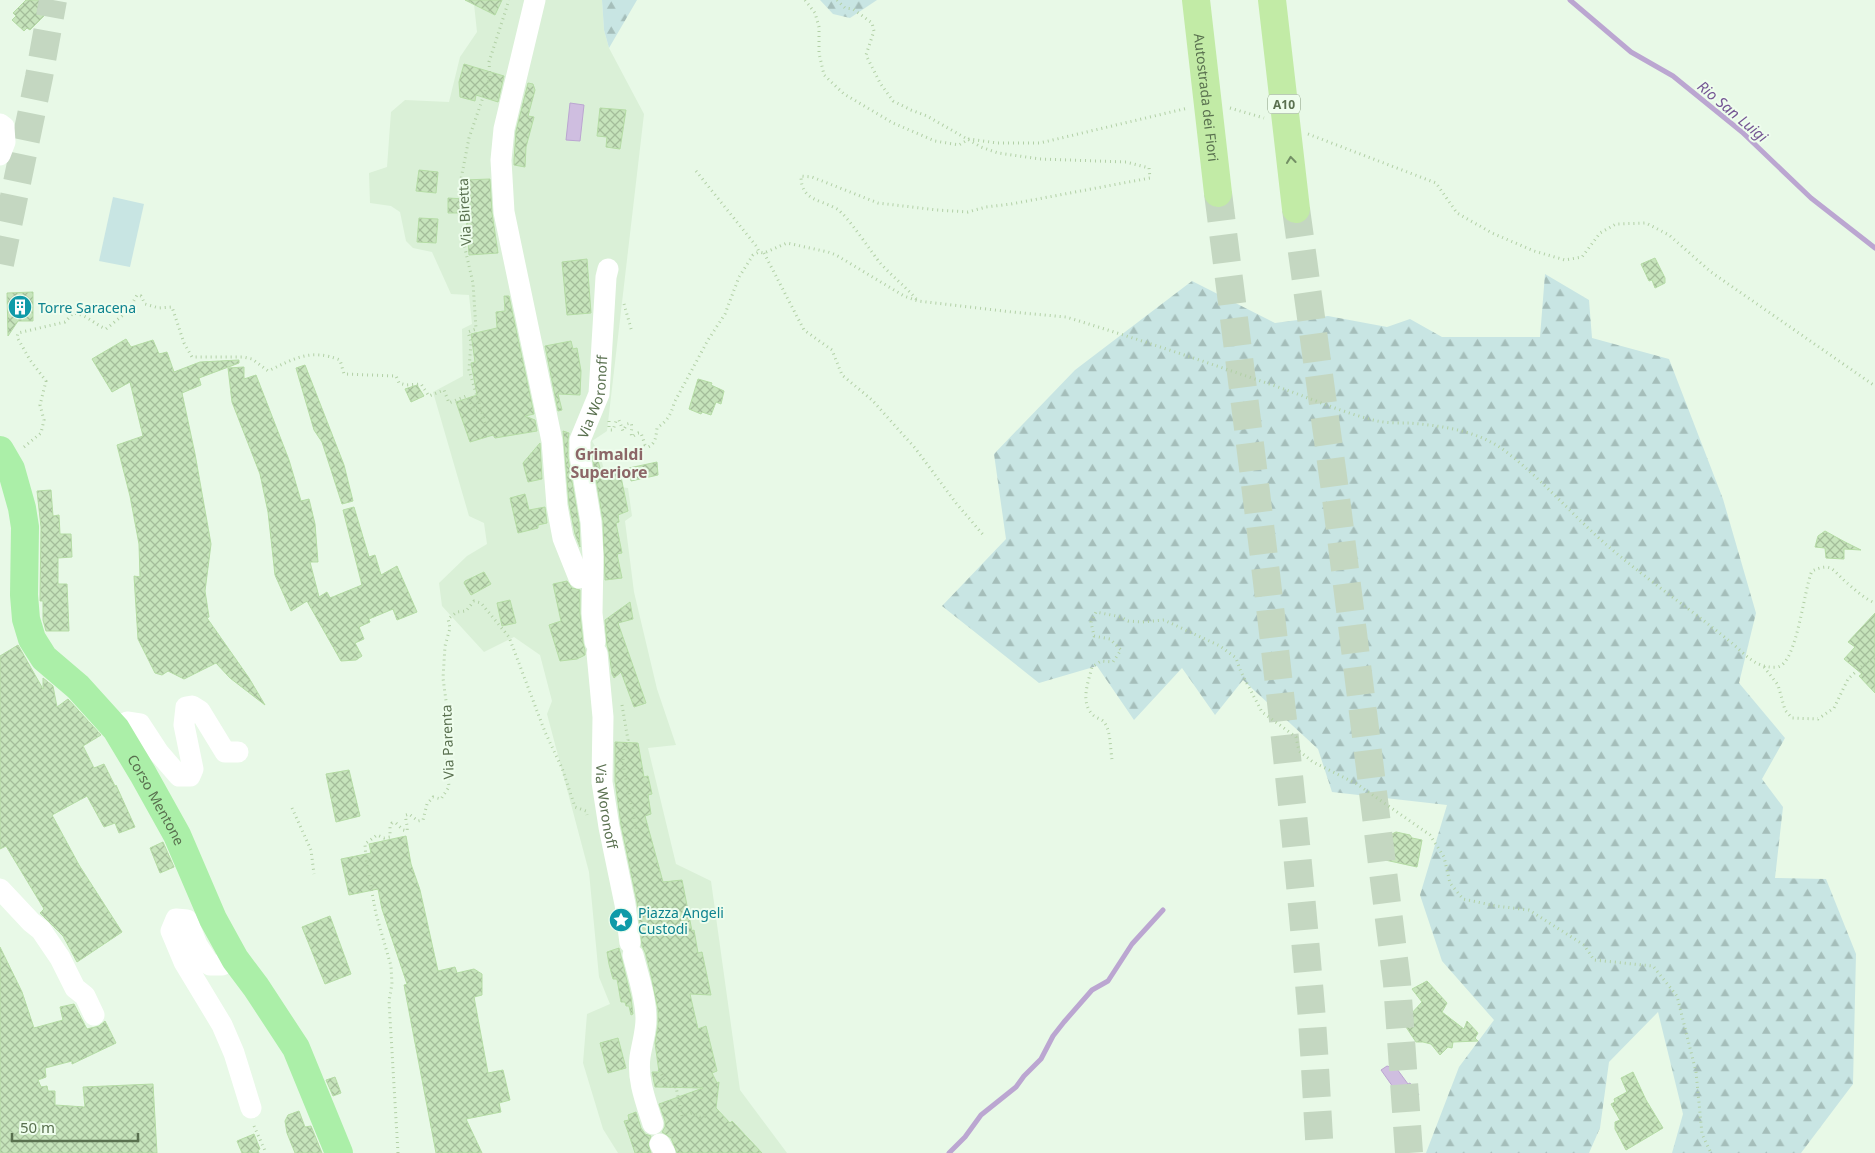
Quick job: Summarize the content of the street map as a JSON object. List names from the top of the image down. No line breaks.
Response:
{"streets":{"highway":["Autostrada dei Fiori","A10"],"main road":["Corso Mentone"],"street":["Via Woronoff"],"path":["Via Biretta","Via Parenta"]},"districts":["Grimaldi Superiore"],"water":["Rio San Luigi"],"places":{"building":["Torre Saracena"],"place":["Piazza Angeli Custodi"]},"scale_bar":"50 m"}
